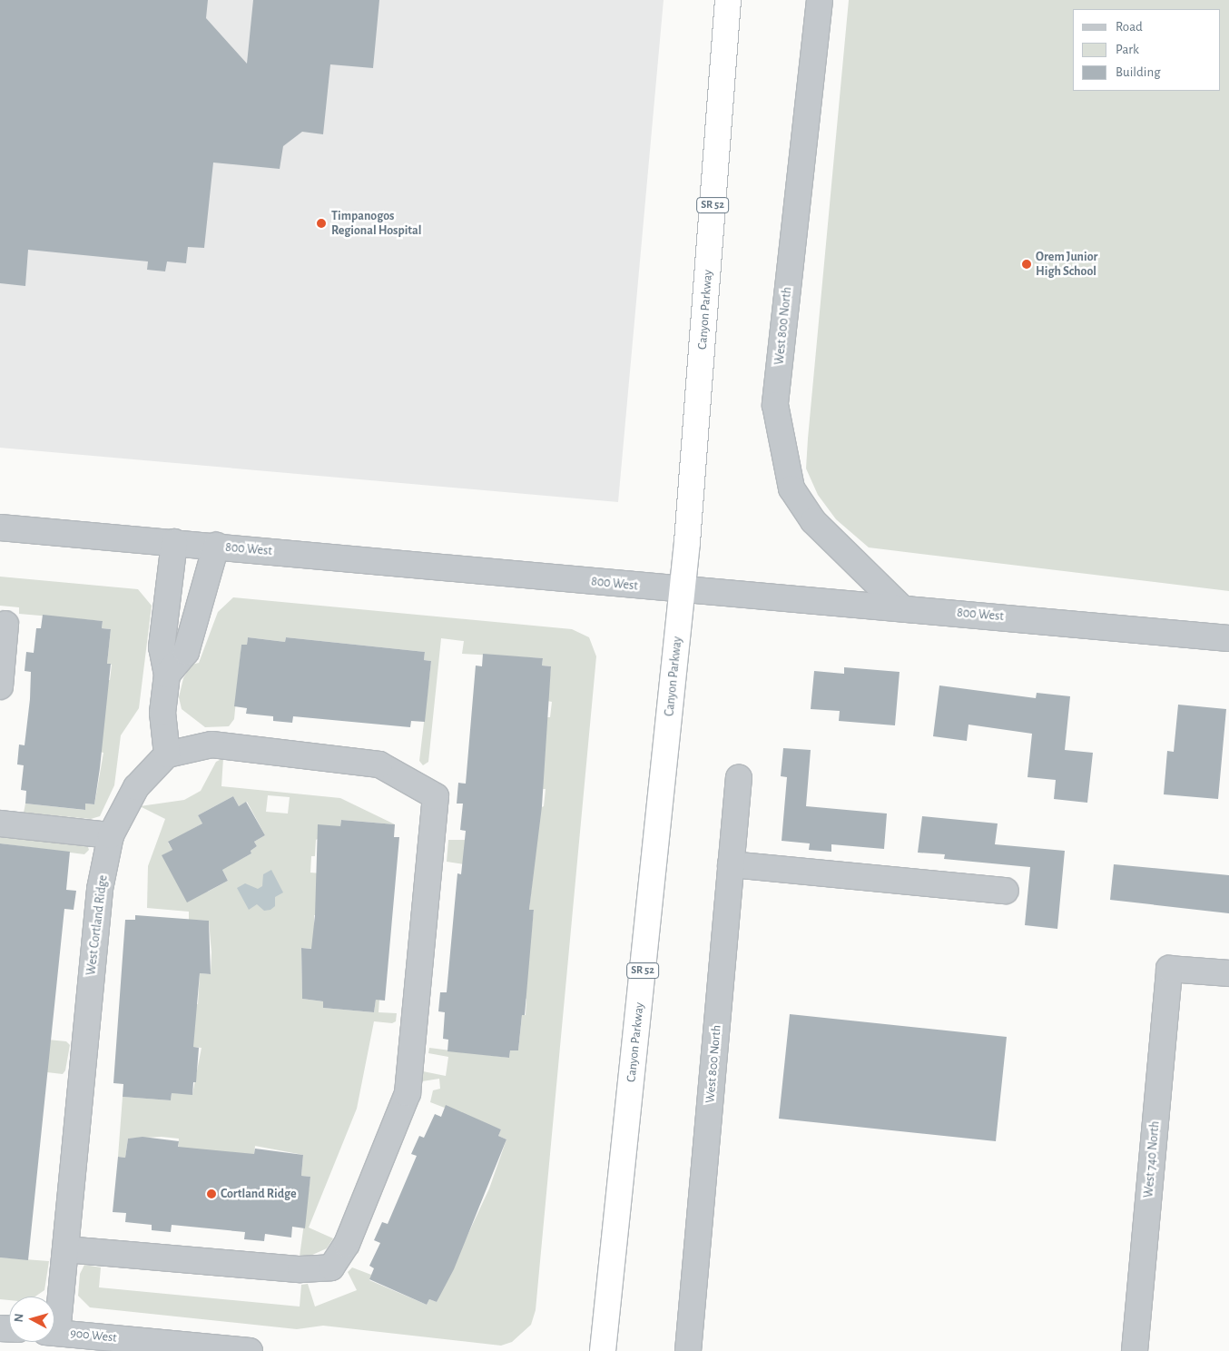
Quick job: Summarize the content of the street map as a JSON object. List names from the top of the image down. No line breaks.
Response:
{"streets":{"highway":["SR 52","Canyon Parkway"],"street":["West 800 North","800 West","West Cortland Ridge","West 740 North","900 West"]},"crossings":[["Canyon Parkway","800 West"],["West 800 North","800 West"]],"places":["Timpanogos Regional Hospital","Orem Junior High School","Cortland Ridge"],"legend":["Road","Park","Building"],"north":"left"}
